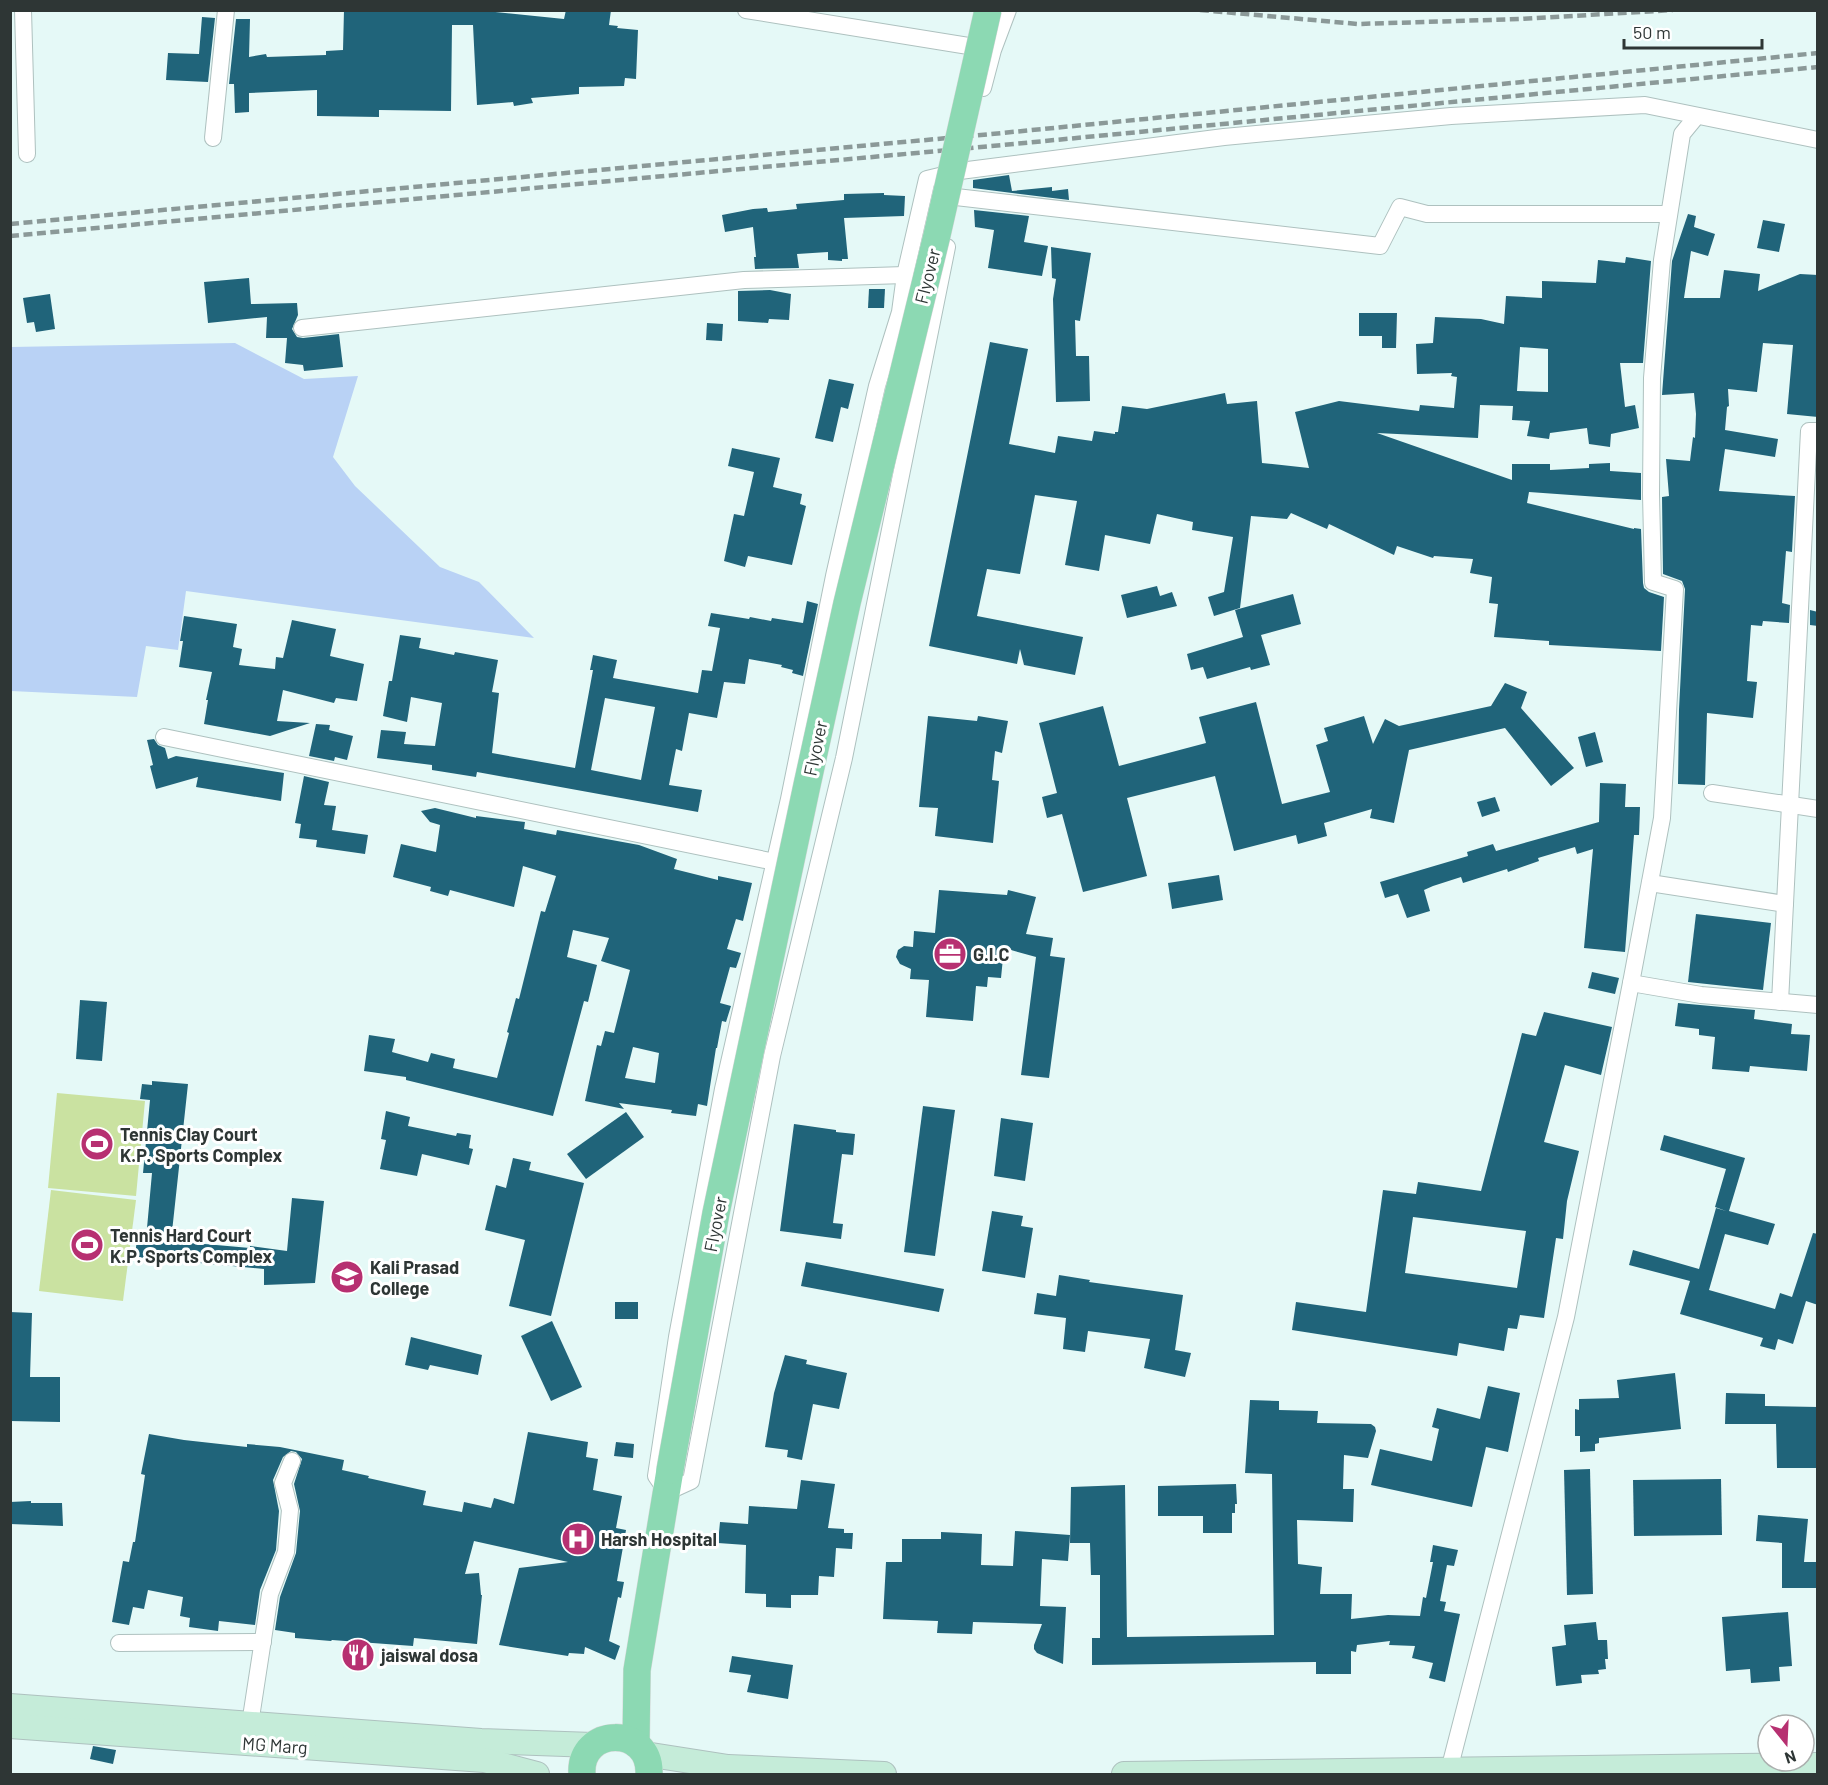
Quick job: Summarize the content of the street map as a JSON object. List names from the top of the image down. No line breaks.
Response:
{"streets":{"main road":["Flyover","MG Marg"]},"places":{"office":["G.I.C"],"sports":["Tennis Clay Court K.P. Sports Complex","Tennis Hard Court K.P. Sports Complex"],"school or university":["Kali Prasad College"],"hospital":["Harsh Hospital"],"restaurant":["jaiswal dosa"]},"scale_bar":"50 m","north":"bottom"}
